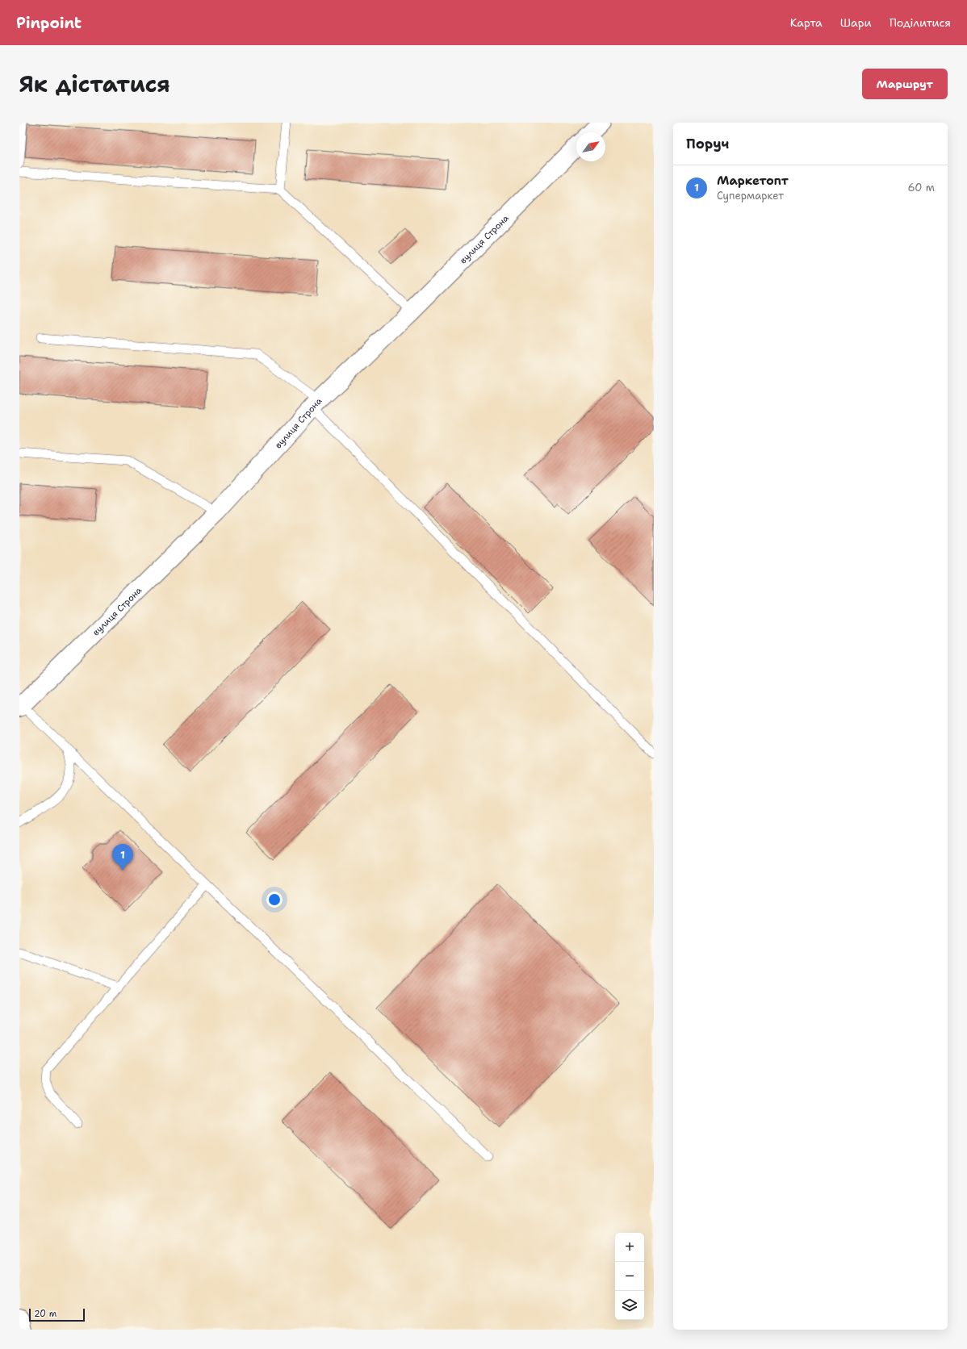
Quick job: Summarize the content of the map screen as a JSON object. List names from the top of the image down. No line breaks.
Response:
{"streets":{"street":["вулиця Строна"]},"scale_bar":"20 m","north":"top right","page":{"header":"Pinpoint","nav":["Карта","Шари","Поділитися"],"title":"Як дістатися","buttons":"Маршрут","heading":"Поруч","list":[{"mark":"1","name":"Маркетопт","note":"Супермаркет","value":"60 m"}],"pins":"1","map_buttons":["+","−"],"scale":"20 m"}}
